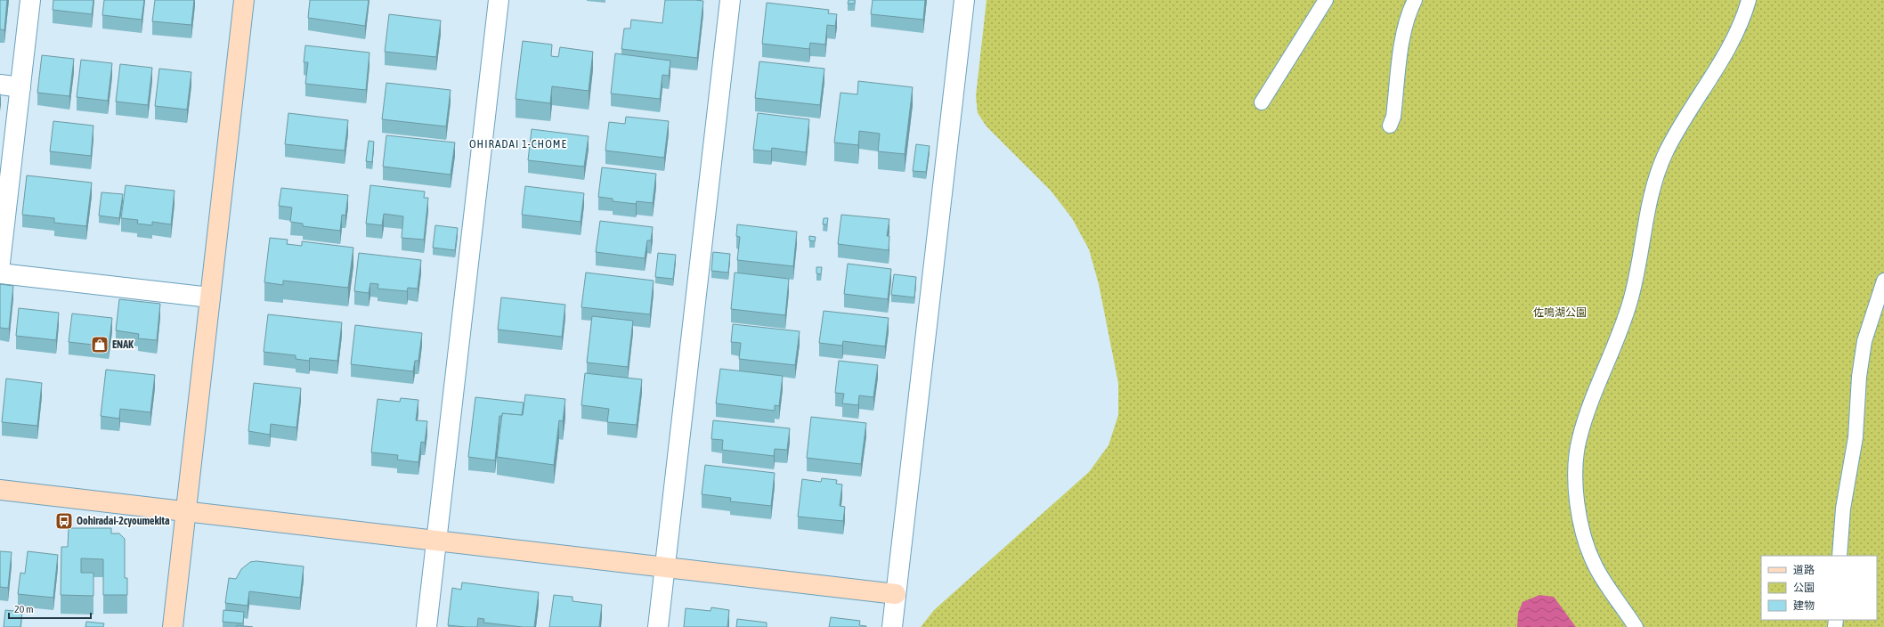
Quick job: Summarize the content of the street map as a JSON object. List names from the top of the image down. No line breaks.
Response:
{"districts":["OHIRADAI 1-CHOME"],"parks":["佐鳴湖公園"],"places":{"shop":["ENAK"],"bus stop":["Oohiradai-2cyoumekita"]},"legend":["道路","公園","建物"],"scale_bar":"20 m"}
